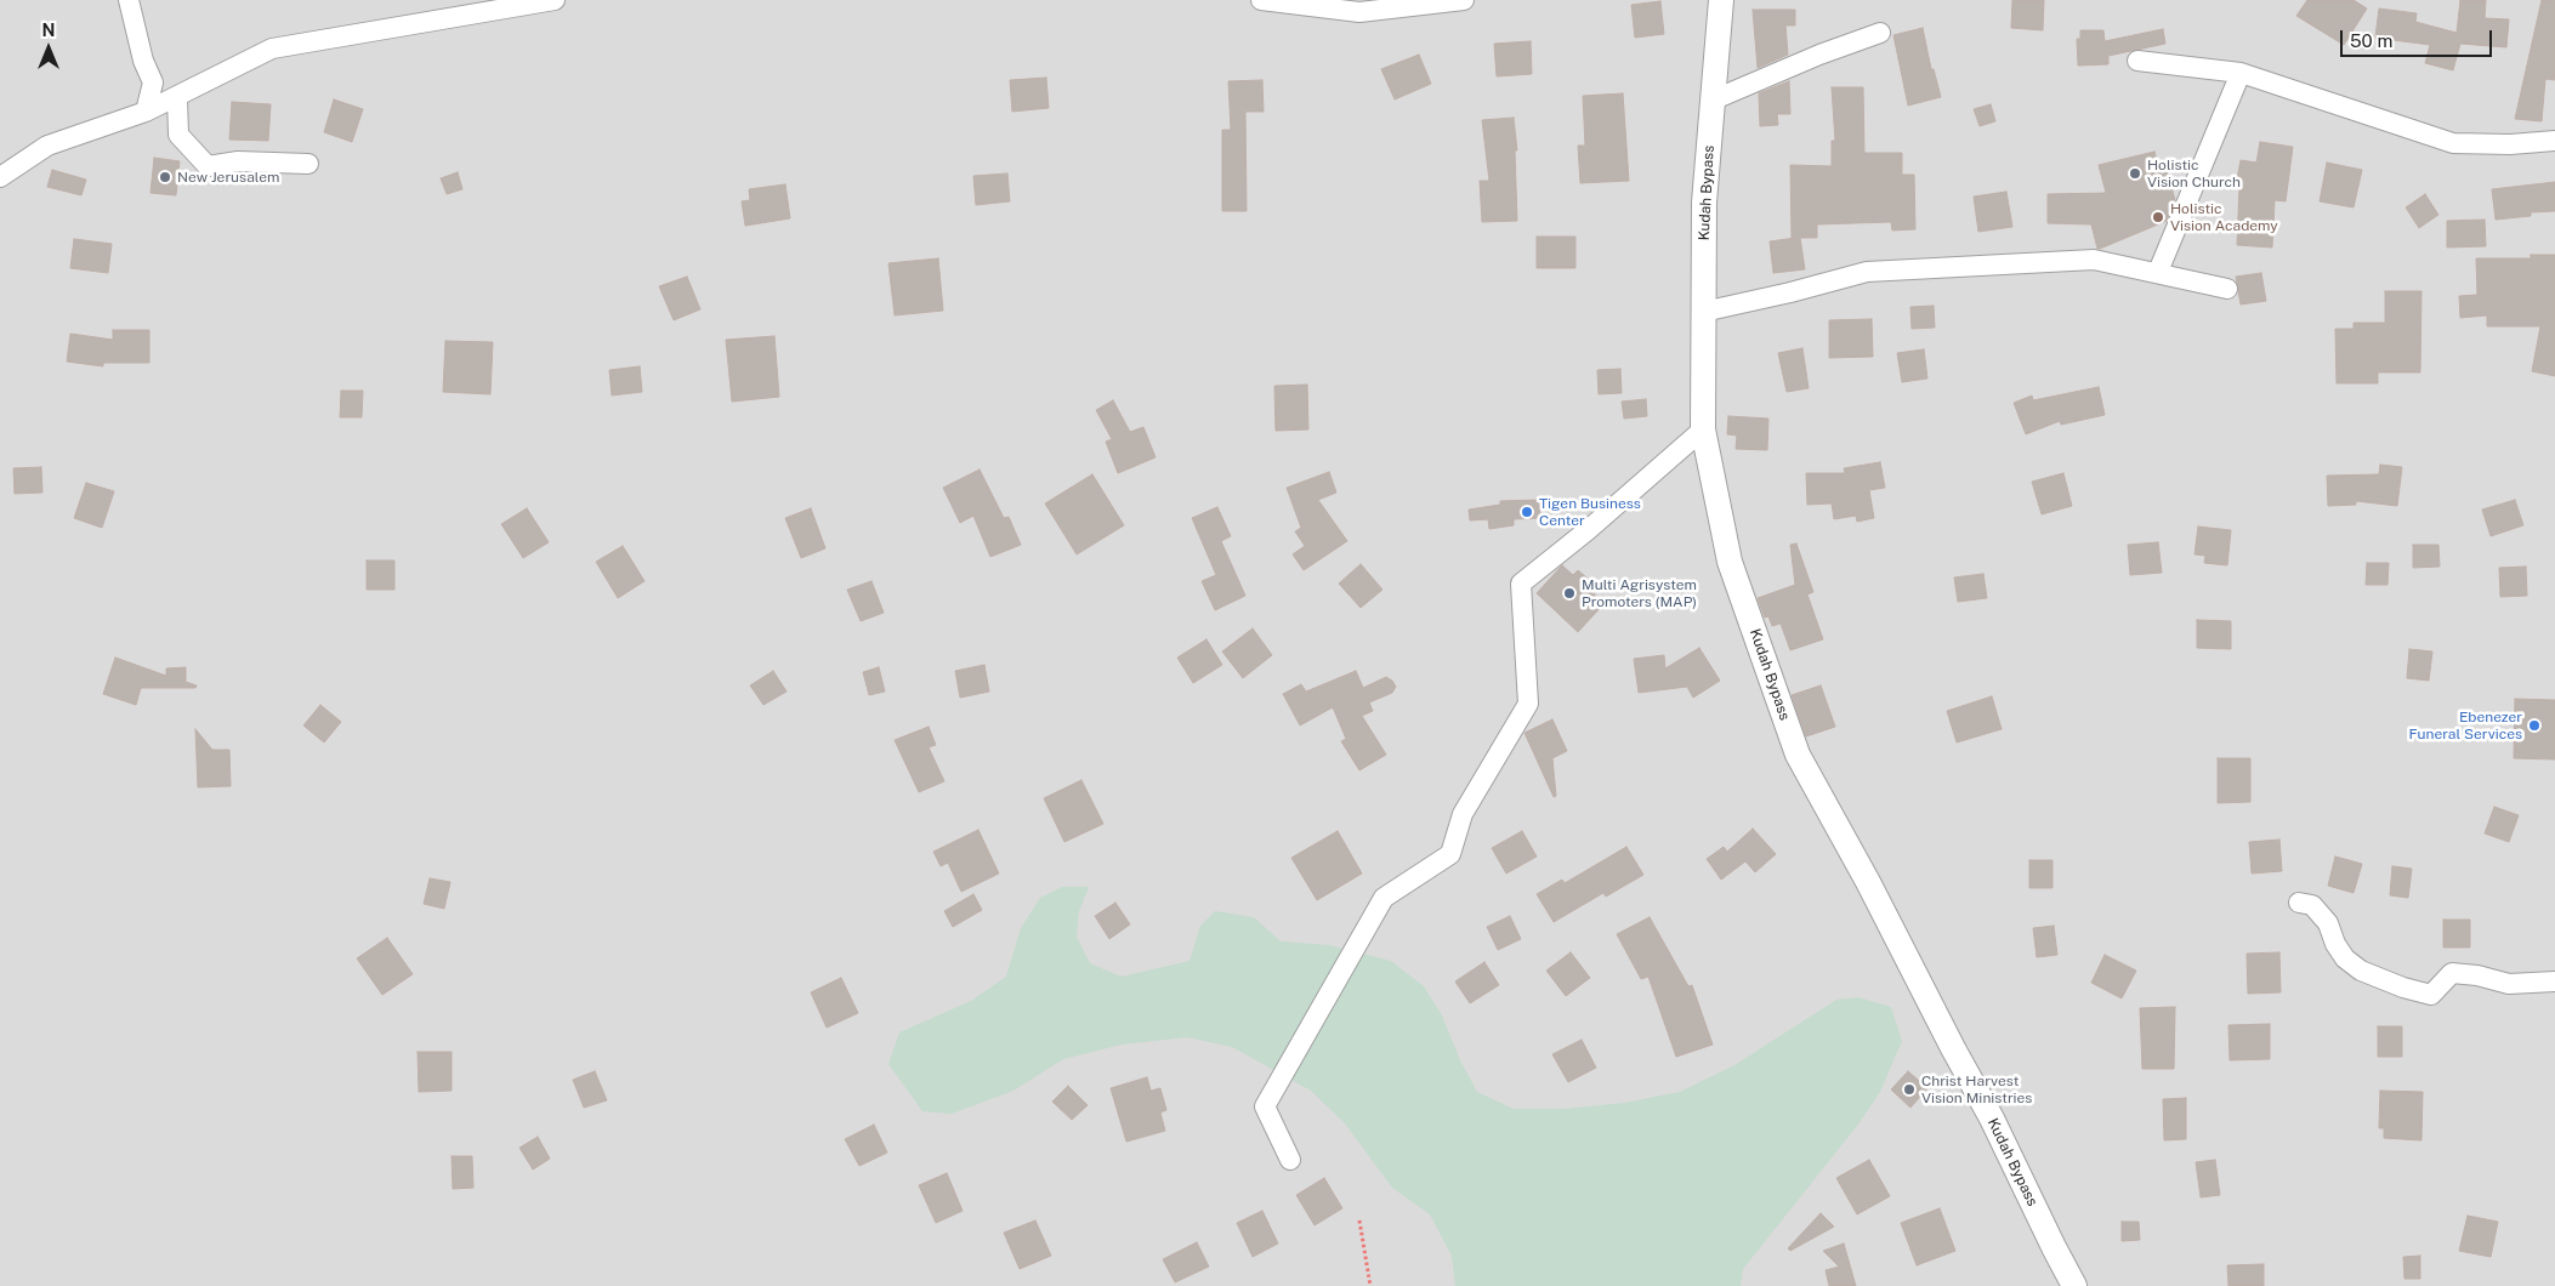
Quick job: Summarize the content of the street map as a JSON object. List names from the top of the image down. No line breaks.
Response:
{"streets":{"street":["Kudah Bypass"]},"places":["Holistic Vision Church","New Jerusalem","Holistic Vision Academy","Tigen Business Center","Multi Agrisystem Promoters (MAP)","Ebenezer Funeral Services","Christ Harvest Vision Ministries"],"scale_bar":"50 m","north":"top"}
